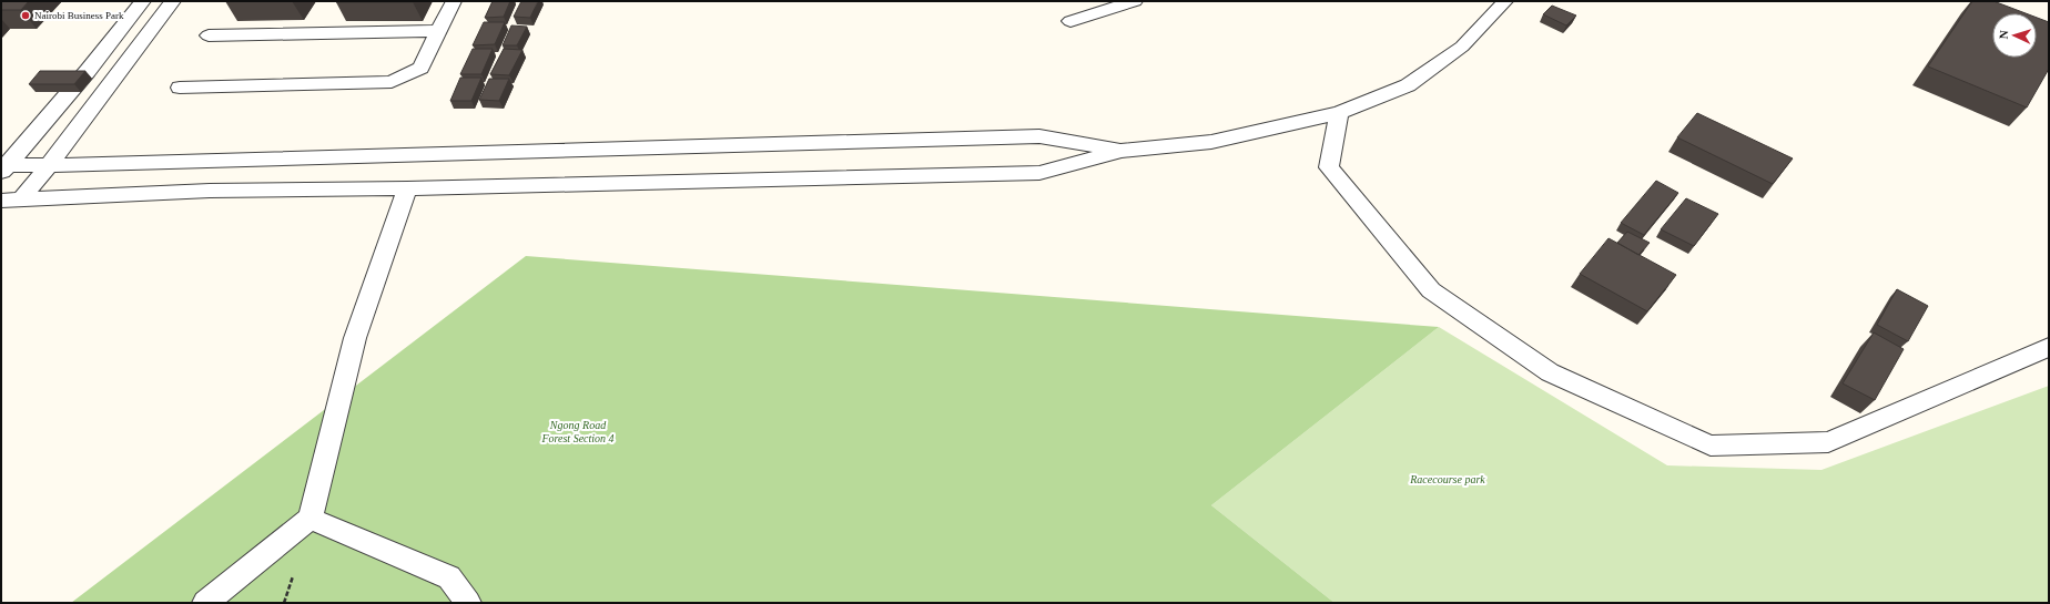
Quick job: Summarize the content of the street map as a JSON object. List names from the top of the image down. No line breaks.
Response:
{"parks":["Ngong Road Forest Section 4","Racecourse park"],"places":["Nairobi Business Park"],"north":"left"}
